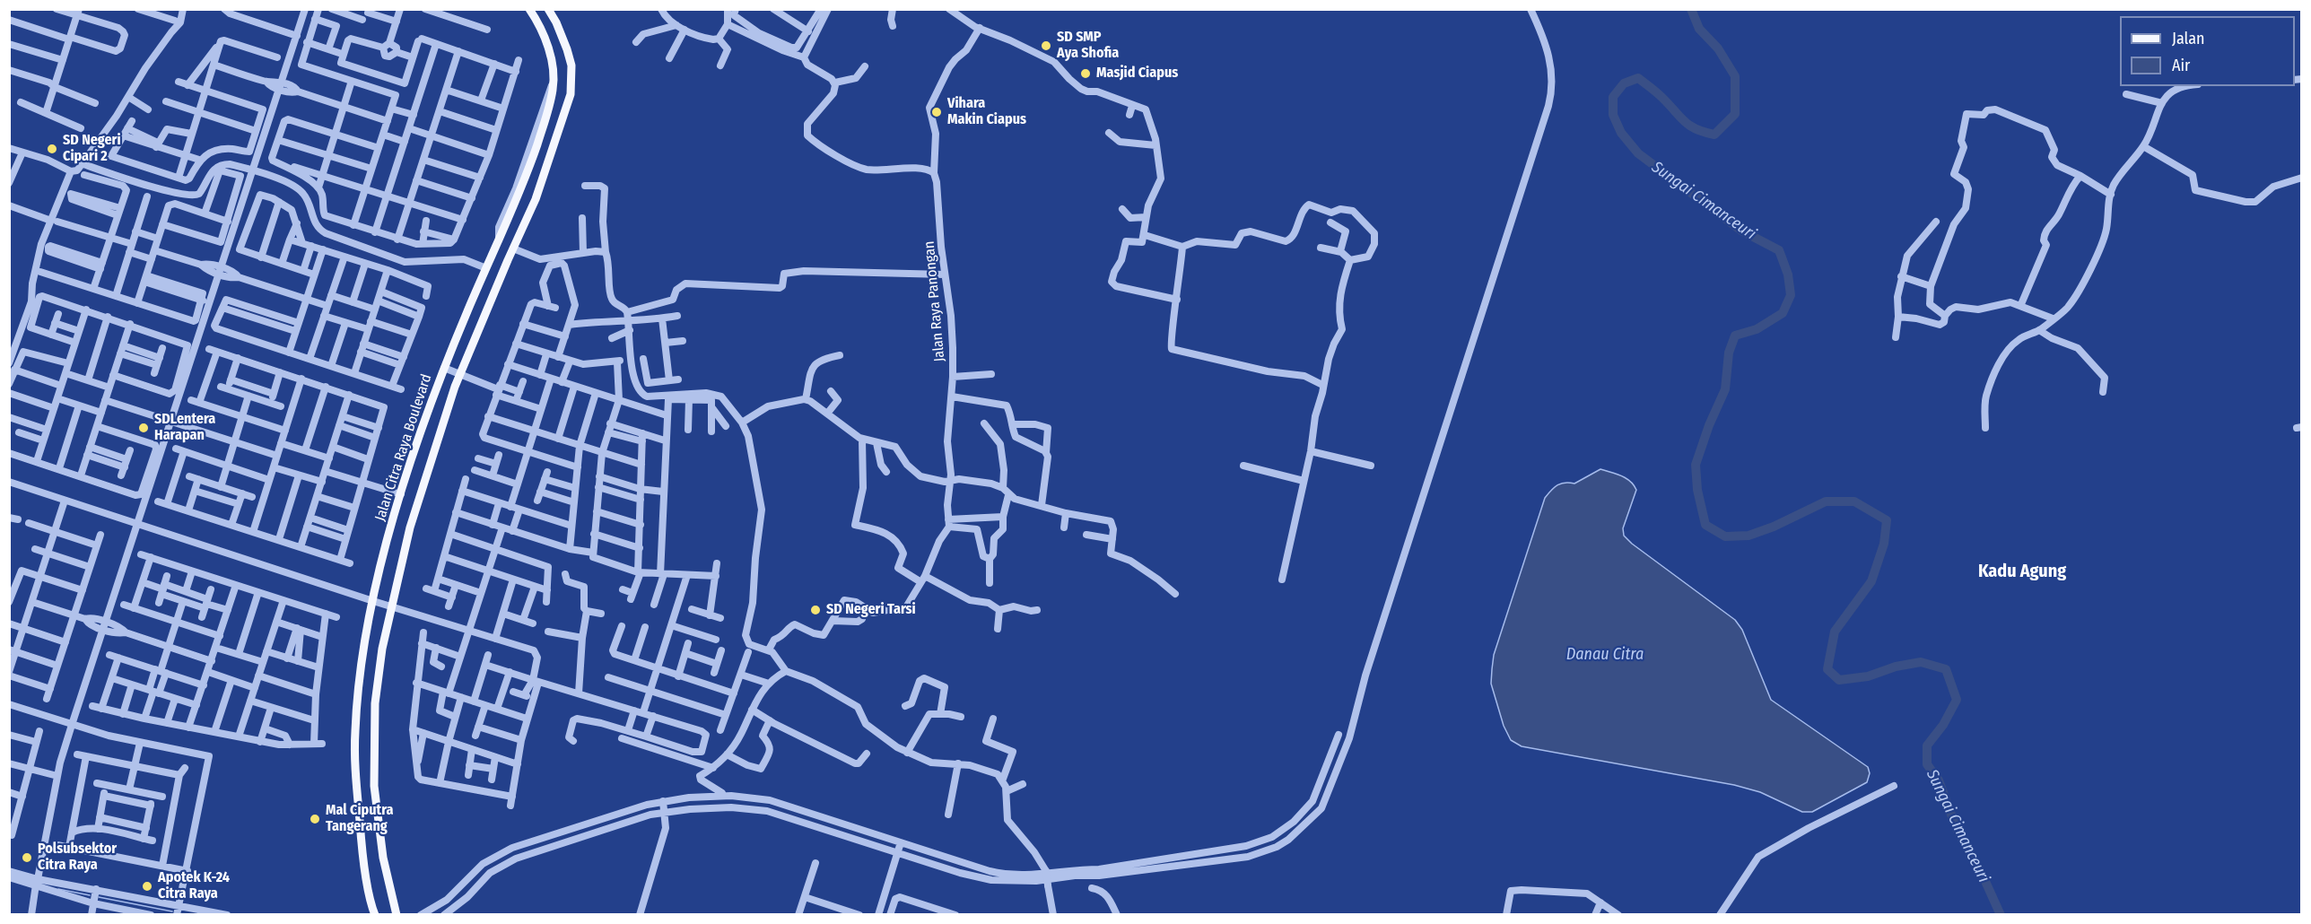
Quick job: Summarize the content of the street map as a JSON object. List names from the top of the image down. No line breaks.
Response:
{"streets":{"main road":["Jalan Citra Raya Boulevard"],"street":["Jalan Raya Panongan"]},"districts":["Kadu Agung"],"water":["Sungai Cimanceuri","Danau Citra"],"places":["SD SMP Aya Shofia","Masjid Ciapus","Vihara Makin Ciapus","SD Negeri Cipari 2","SDLentera Harapan","SD Negeri Tarsi","Mal Ciputra Tangerang","Polsubsektor Citra Raya","Apotek K-24 Citra Raya"],"legend":["Jalan","Air"]}
